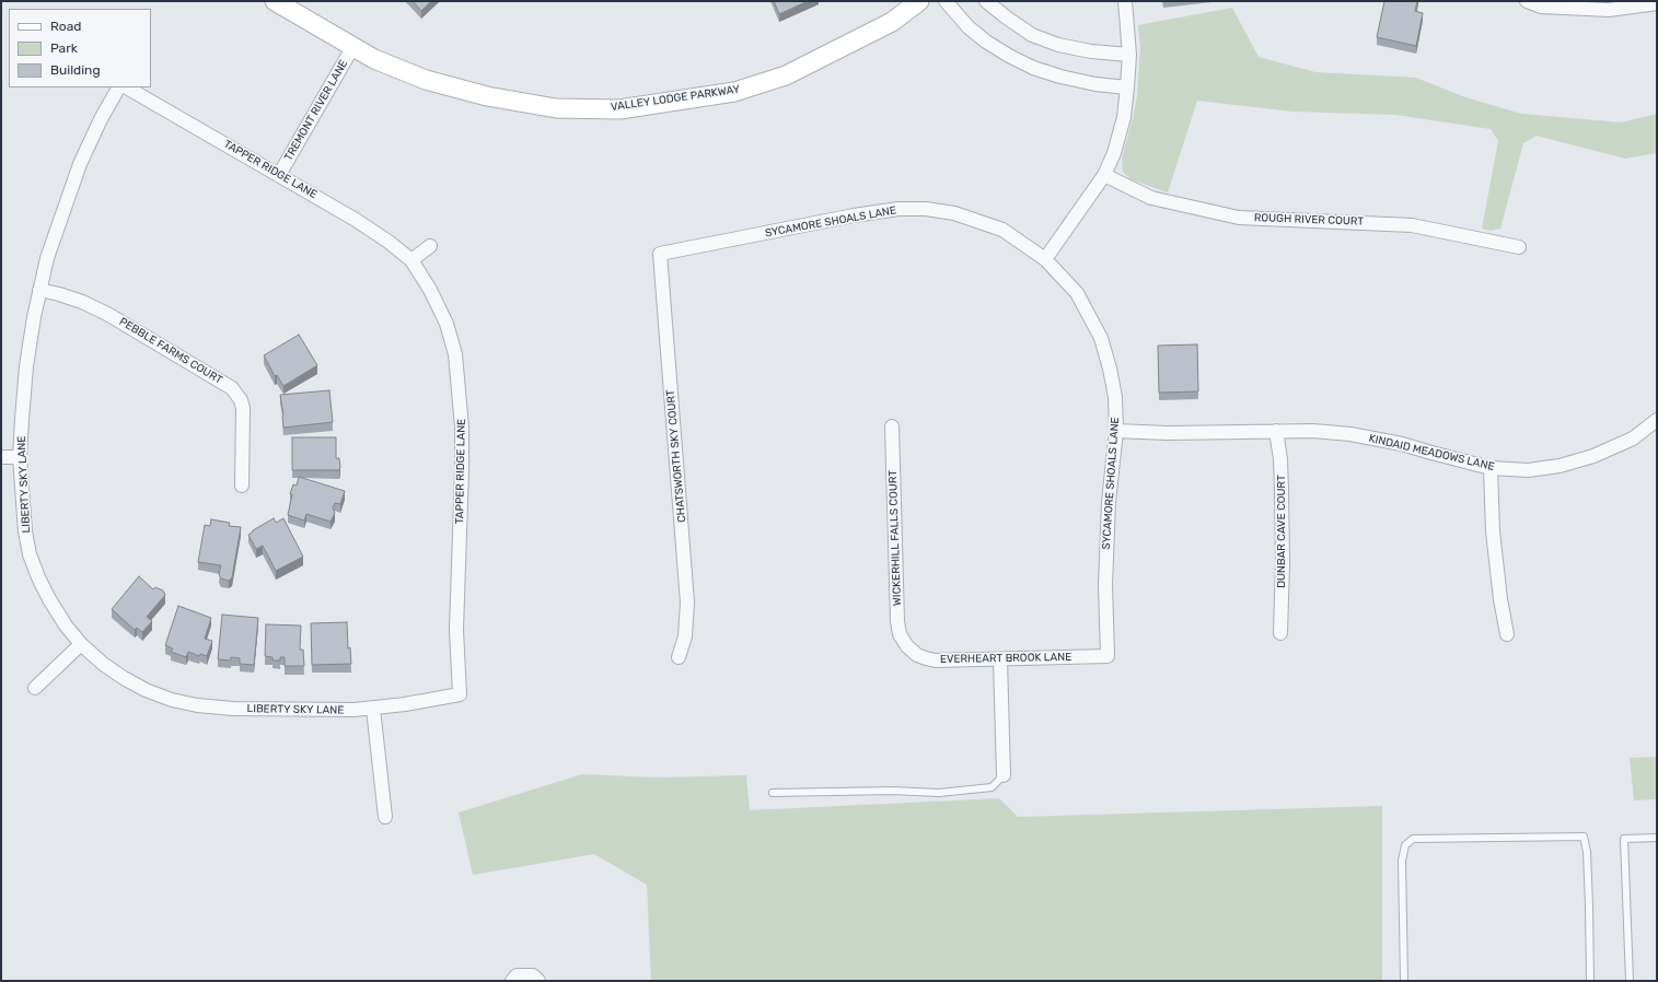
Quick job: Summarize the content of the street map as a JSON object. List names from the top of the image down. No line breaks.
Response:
{"streets":{"street":["VALLEY LODGE PARKWAY","TREMONT RIVER LANE","TAPPER RIDGE LANE","ROUGH RIVER COURT","SYCAMORE SHOALS LANE","PEBBLE FARMS COURT","KINDAID MEADOWS LANE","CHATSWORTH SKY COURT","LIBERTY SKY LANE","DUNBAR CAVE COURT","WICKERHILL FALLS COURT","EVERHEART BROOK LANE"]},"crossings":[["VALLEY LODGE PARKWAY","TREMONT RIVER LANE"],["TREMONT RIVER LANE","TAPPER RIDGE LANE"],["TAPPER RIDGE LANE","LIBERTY SKY LANE"],["SYCAMORE SHOALS LANE","KINDAID MEADOWS LANE"],["SYCAMORE SHOALS LANE","CHATSWORTH SKY COURT"],["SYCAMORE SHOALS LANE","EVERHEART BROOK LANE"],["PEBBLE FARMS COURT","LIBERTY SKY LANE"],["KINDAID MEADOWS LANE","DUNBAR CAVE COURT"],["WICKERHILL FALLS COURT","EVERHEART BROOK LANE"]],"legend":["Road","Park","Building"]}
